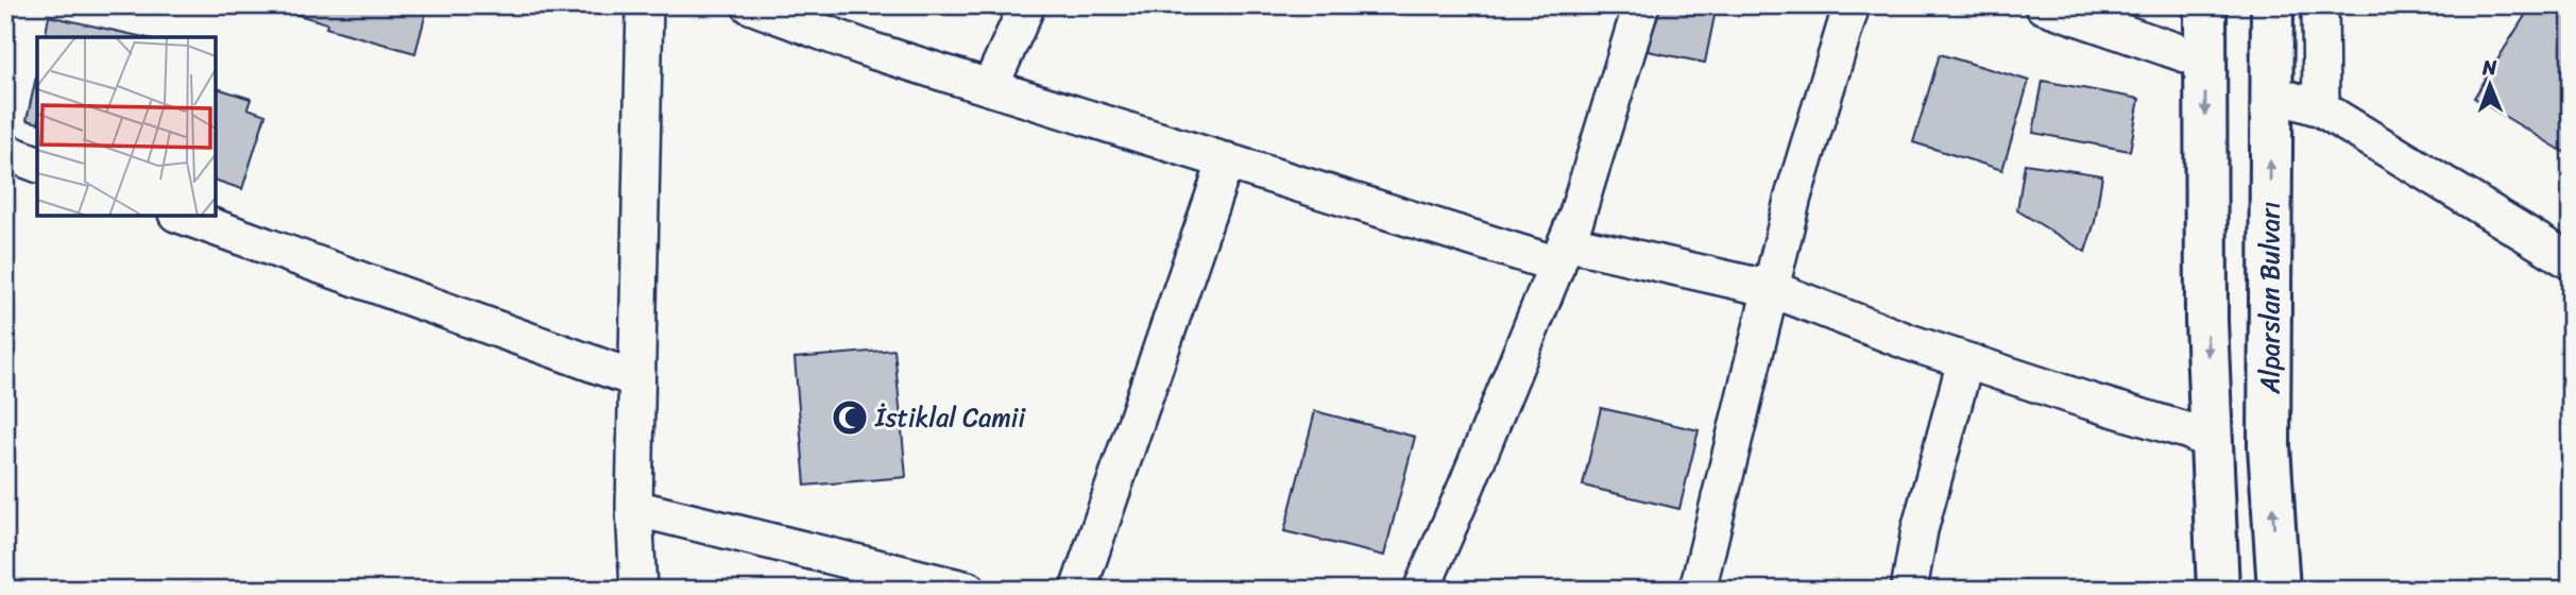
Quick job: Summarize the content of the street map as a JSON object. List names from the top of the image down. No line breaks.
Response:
{"streets":{"main road":["Alparslan Bulvarı"]},"places":{"mosque":["İstiklal Camii"]},"north":"top"}
